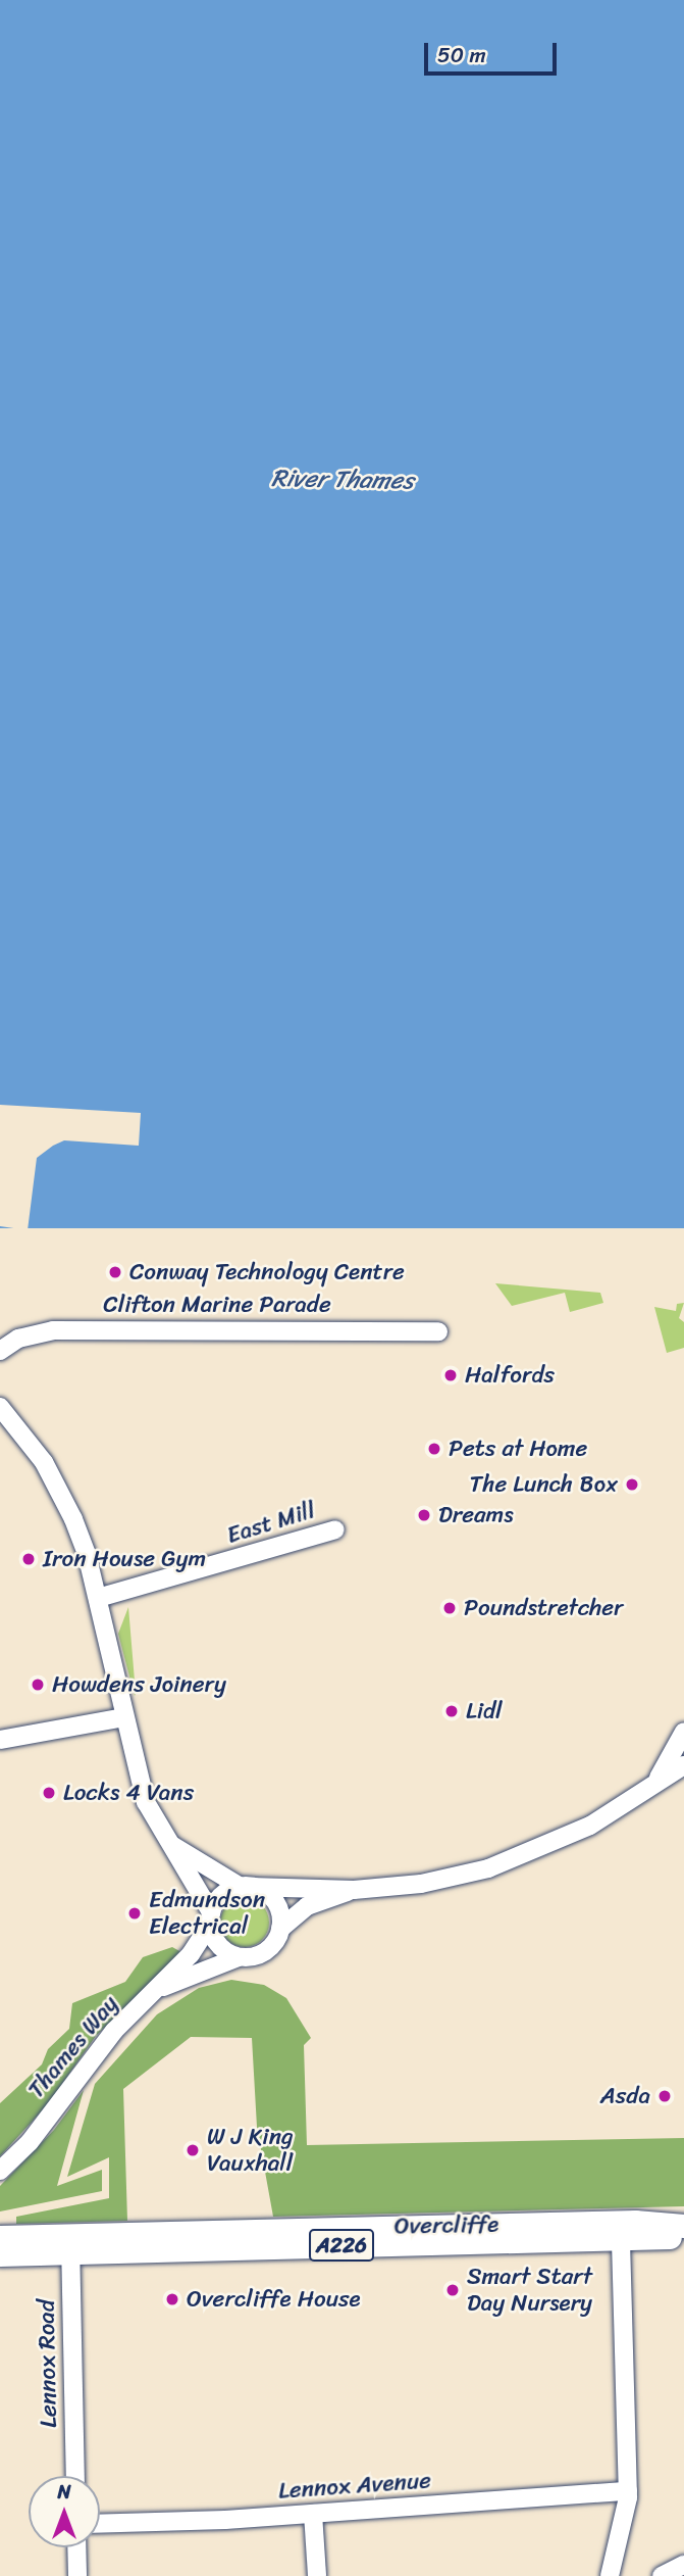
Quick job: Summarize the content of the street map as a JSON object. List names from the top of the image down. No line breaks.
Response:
{"streets":{"main road":["Overcliffe","A226"],"street":["Clifton Marine Parade","East Mill","Thames Way","Lennox Road","Lennox Avenue"]},"crossings":[["Overcliffe","Lennox Road"]],"water":["River Thames"],"places":["Conway Technology Centre","Halfords","Pets at Home","The Lunch Box","Dreams","Iron House Gym","Poundstretcher","Howdens Joinery","Lidl","Locks 4 Vans","Edmundson Electrical","Asda","W J King Vauxhall","Smart Start Day Nursery","Overcliffe House"],"scale_bar":"50 m","north":"top"}
